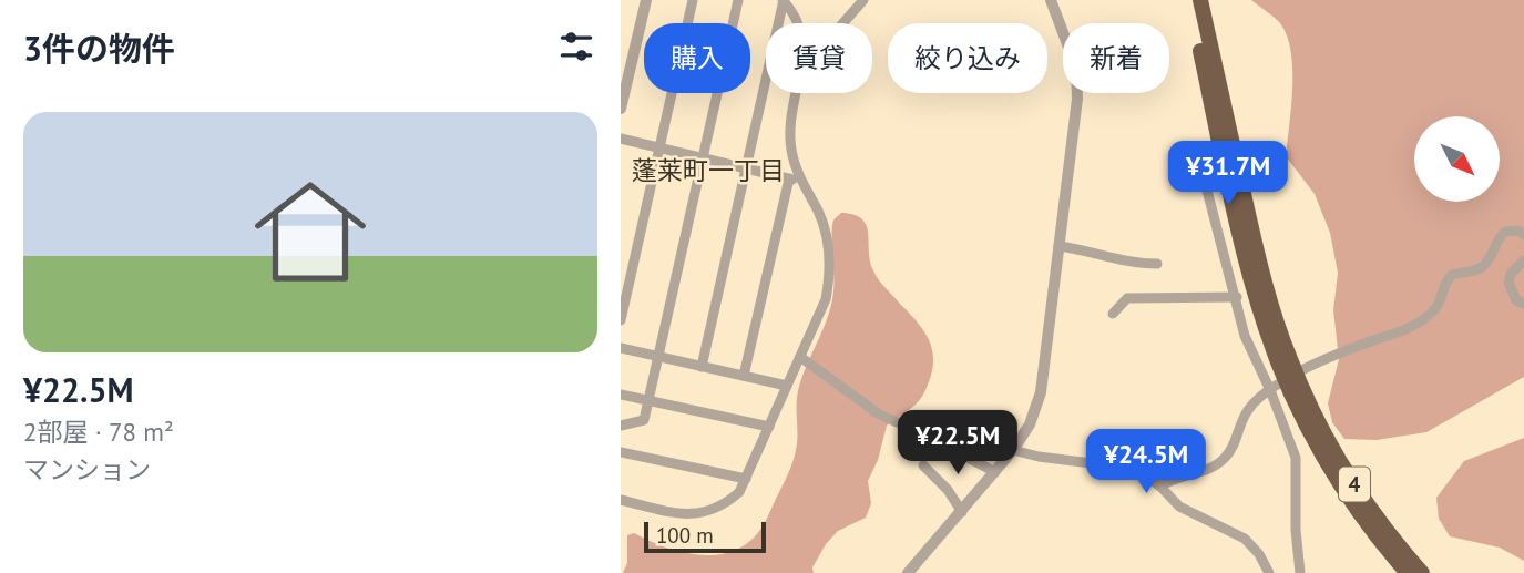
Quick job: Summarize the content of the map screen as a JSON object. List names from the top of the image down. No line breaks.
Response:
{"streets":{"highway":["4"]},"districts":["蓬莱町一丁目"],"scale_bar":"100 m","north":"bottom right","page":{"heading":"3件の物件","chip":["購入","賃貸","絞り込み","新着"],"list":[{"name":"¥22.5M","note":"2部屋 · 78 m² · マンション"}],"price":["¥31.7M","¥22.5M","¥24.5M"],"scale":"100 m"}}
